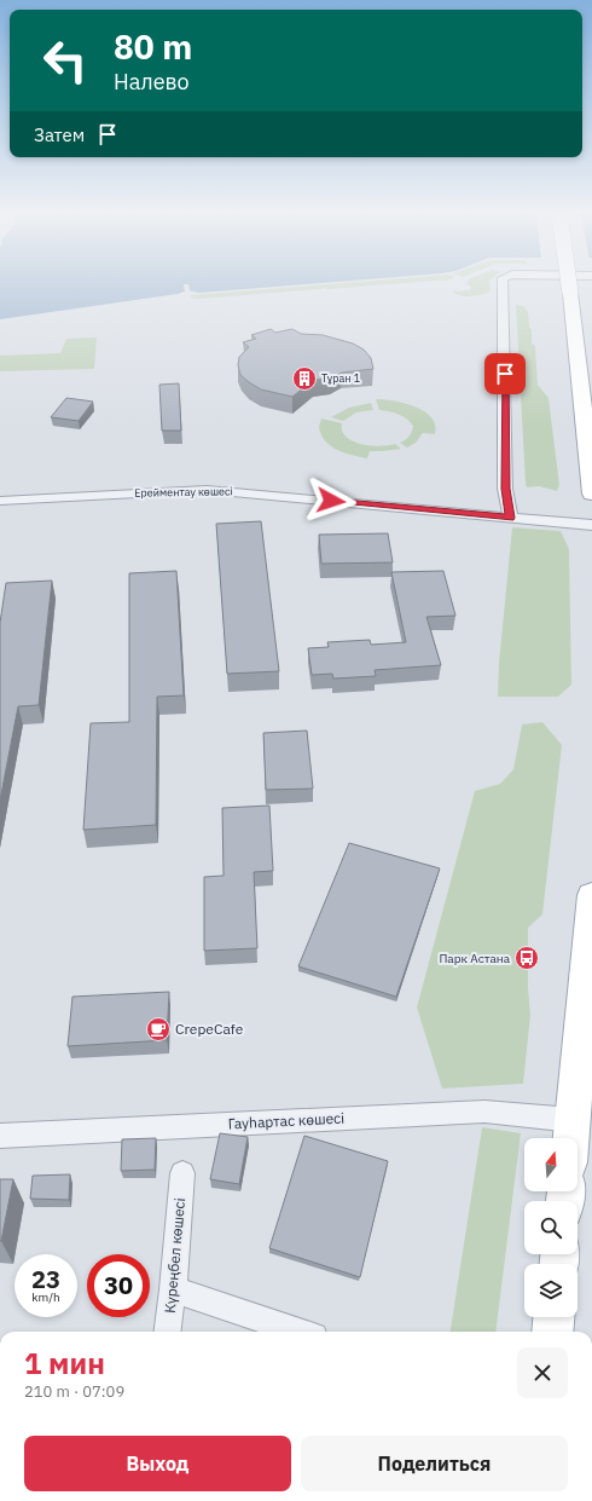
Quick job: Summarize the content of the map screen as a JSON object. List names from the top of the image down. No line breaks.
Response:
{"streets":{"street":["Ерейментау көшесі","Гауhартас көшесі","Күреңбел көшесі"]},"places":{"building":["Тұран 1"],"bus stop":["Парк Астана"],"cafe":["CrepeCafe"]},"north":"top","page":{"turn":["80 m","Налево"],"then":"Затем","speed":"23 km/h","limit":"30","heading":["1 мин","210 m · 07:09"],"buttons":["Выход","Поделиться"]}}
